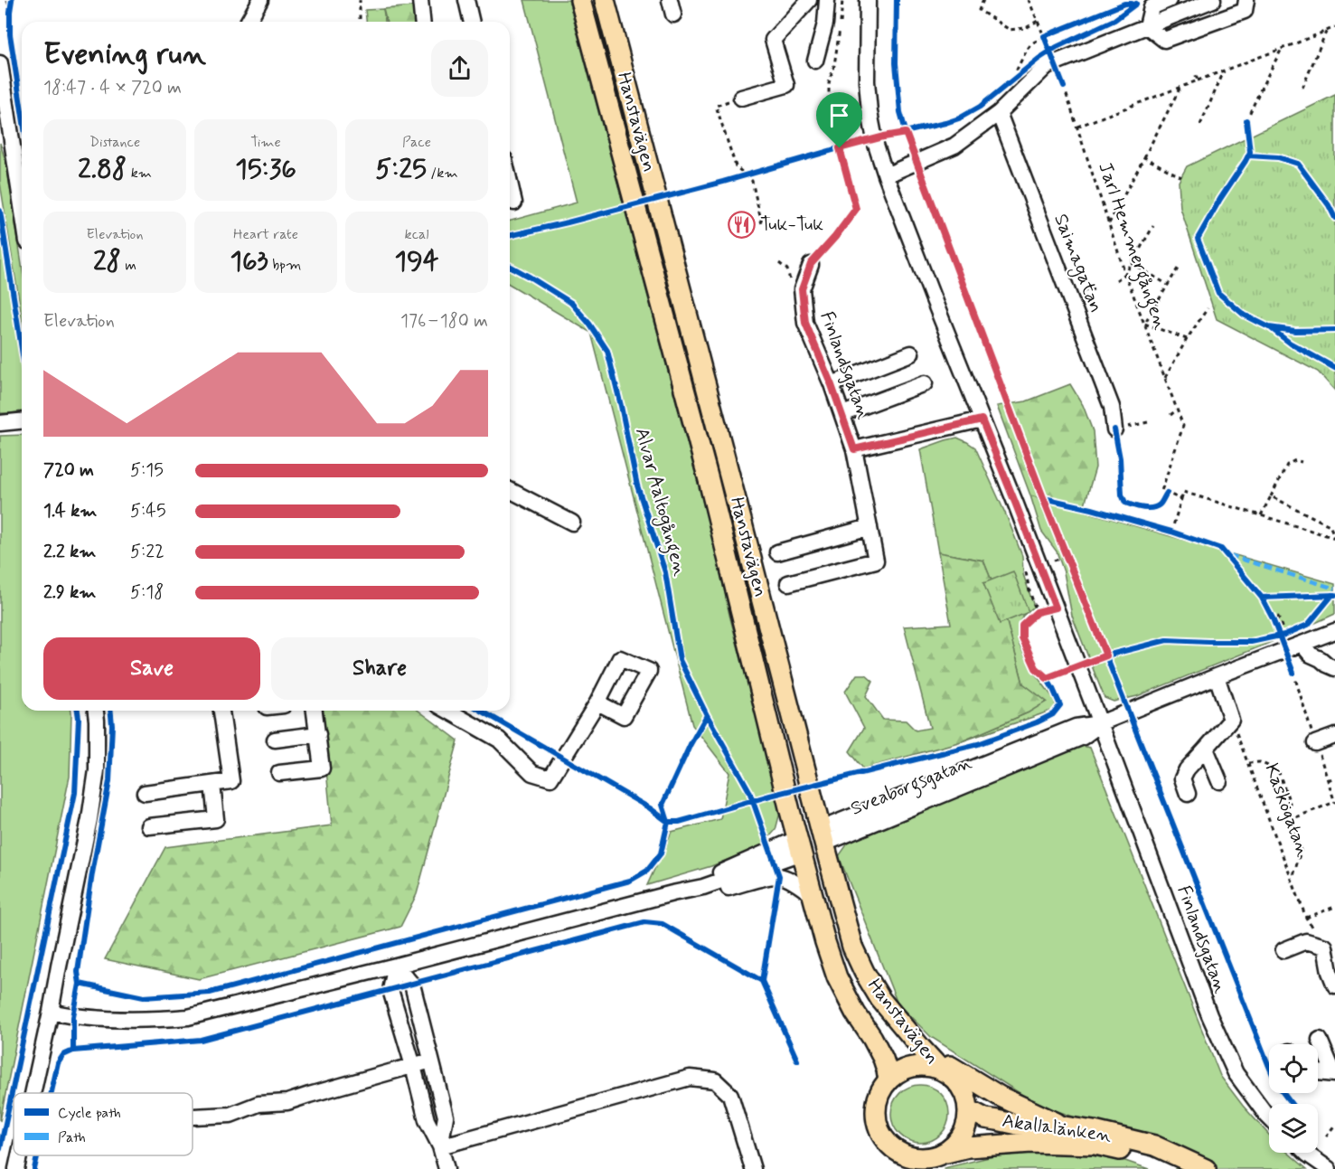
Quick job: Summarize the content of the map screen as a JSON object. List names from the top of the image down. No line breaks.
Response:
{"streets":{"main road":["Hanstavägen","Akallalänken"],"street":["Saimagatan","Finlandsgatan","Sveaborgsgatan"],"path":["Jarl Hemmergången","Kaskögatan"],"cycle path":["Alvar Aaltogången"]},"crossings":[["Hanstavägen","Sveaborgsgatan"],["Hanstavägen","Akallalänken"],["Finlandsgatan","Sveaborgsgatan"]],"places":{"restaurant":["Tuk-Tuk"]},"legend":["Cycle path","Path"],"page":{"heading":["Evening run","18:47 · 4 × 720 m"],"stats":[["Distance","2.88 km"],["Time","15:36"],["Pace","5:25 /km"],["Elevation","28 m"],["Heart rate","163 bpm"],["kcal","194"]],"chart":["Elevation","176–180 m"],"list":[{"name":"720 m","note":"5:15"},{"name":"1.4 km","note":"5:45"},{"name":"2.2 km","note":"5:22"},{"name":"2.9 km","note":"5:18"}],"buttons":["Save","Share"]}}
